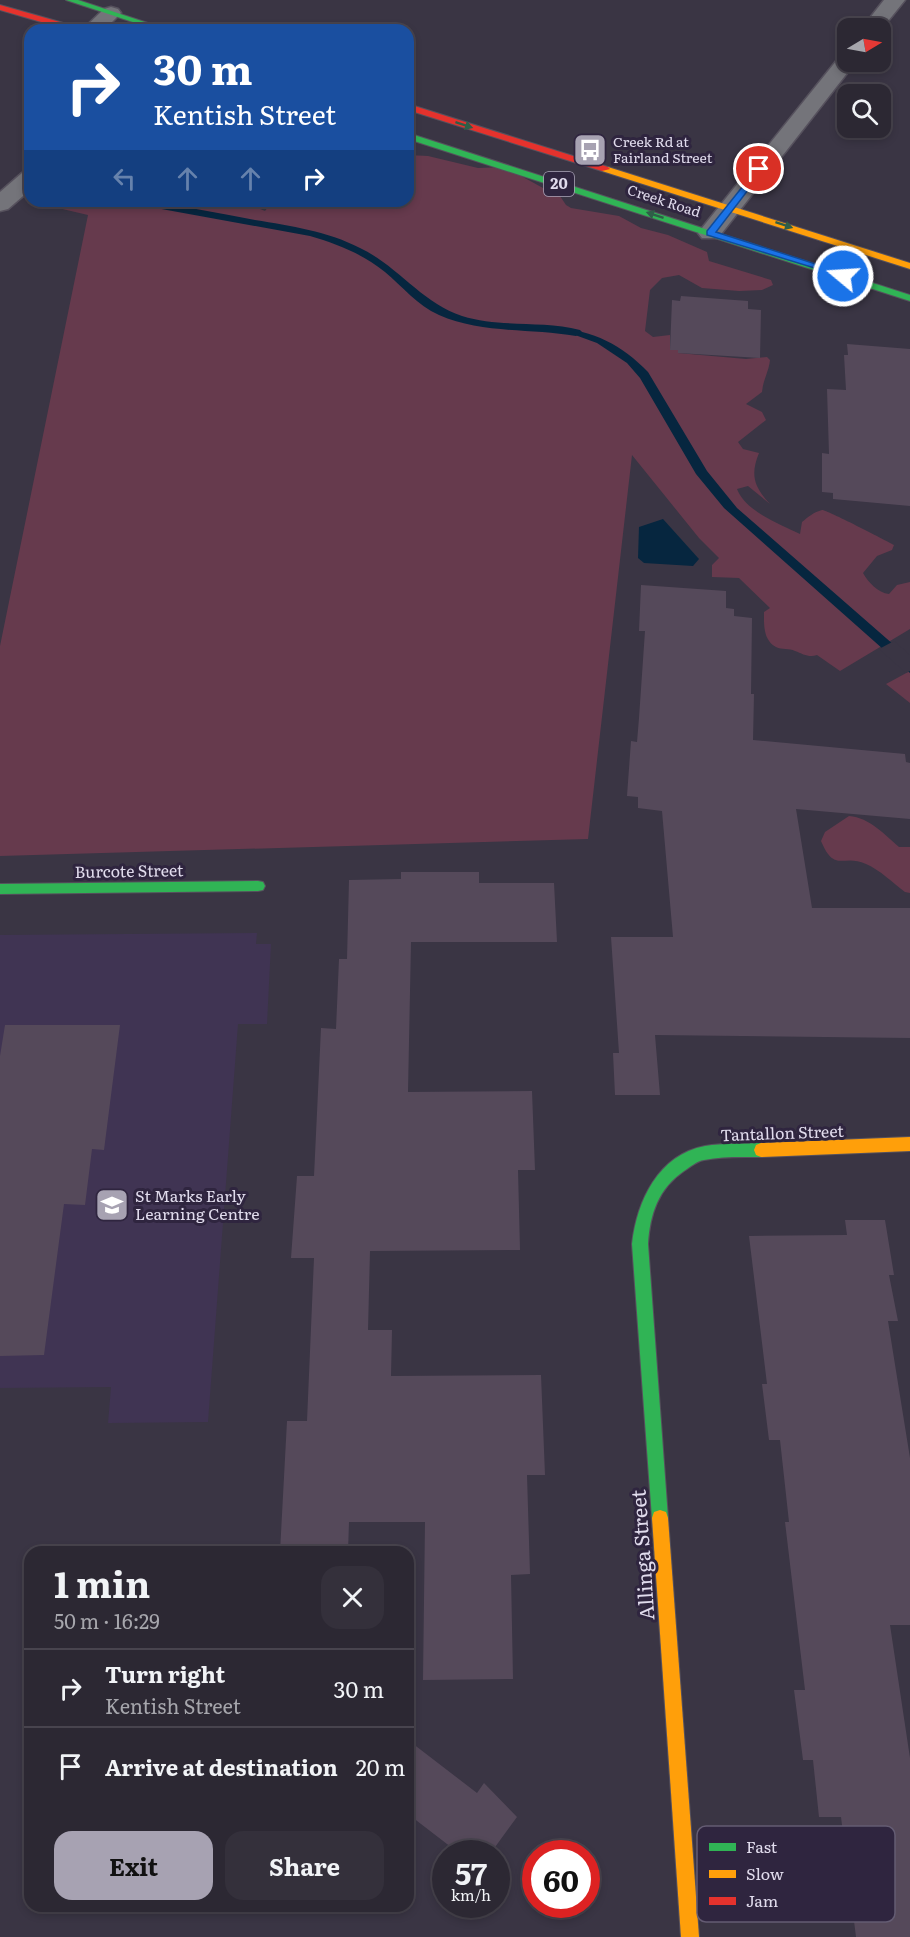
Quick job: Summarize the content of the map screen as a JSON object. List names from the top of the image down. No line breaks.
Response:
{"streets":{"main road":["20","Creek Road","Burcote Street","Tantallon Street","Allinga Street"]},"crossings":[["Tantallon Street","Allinga Street"]],"places":{"bus stop":["Creek Rd at Fairland Street"],"school or university":["St Marks Early Learning Centre"]},"legend":["Fast","Slow","Jam"],"north":"right","page":{"turn":["30 m","Kentish Street"],"heading":["1 min","50 m · 16:29"],"list":[{"name":"Turn right","note":"Kentish Street","value":"30 m"},{"name":"Arrive at destination","value":"20 m"}],"buttons":["Exit","Share"],"speed":"57 km/h","limit":"60"}}
